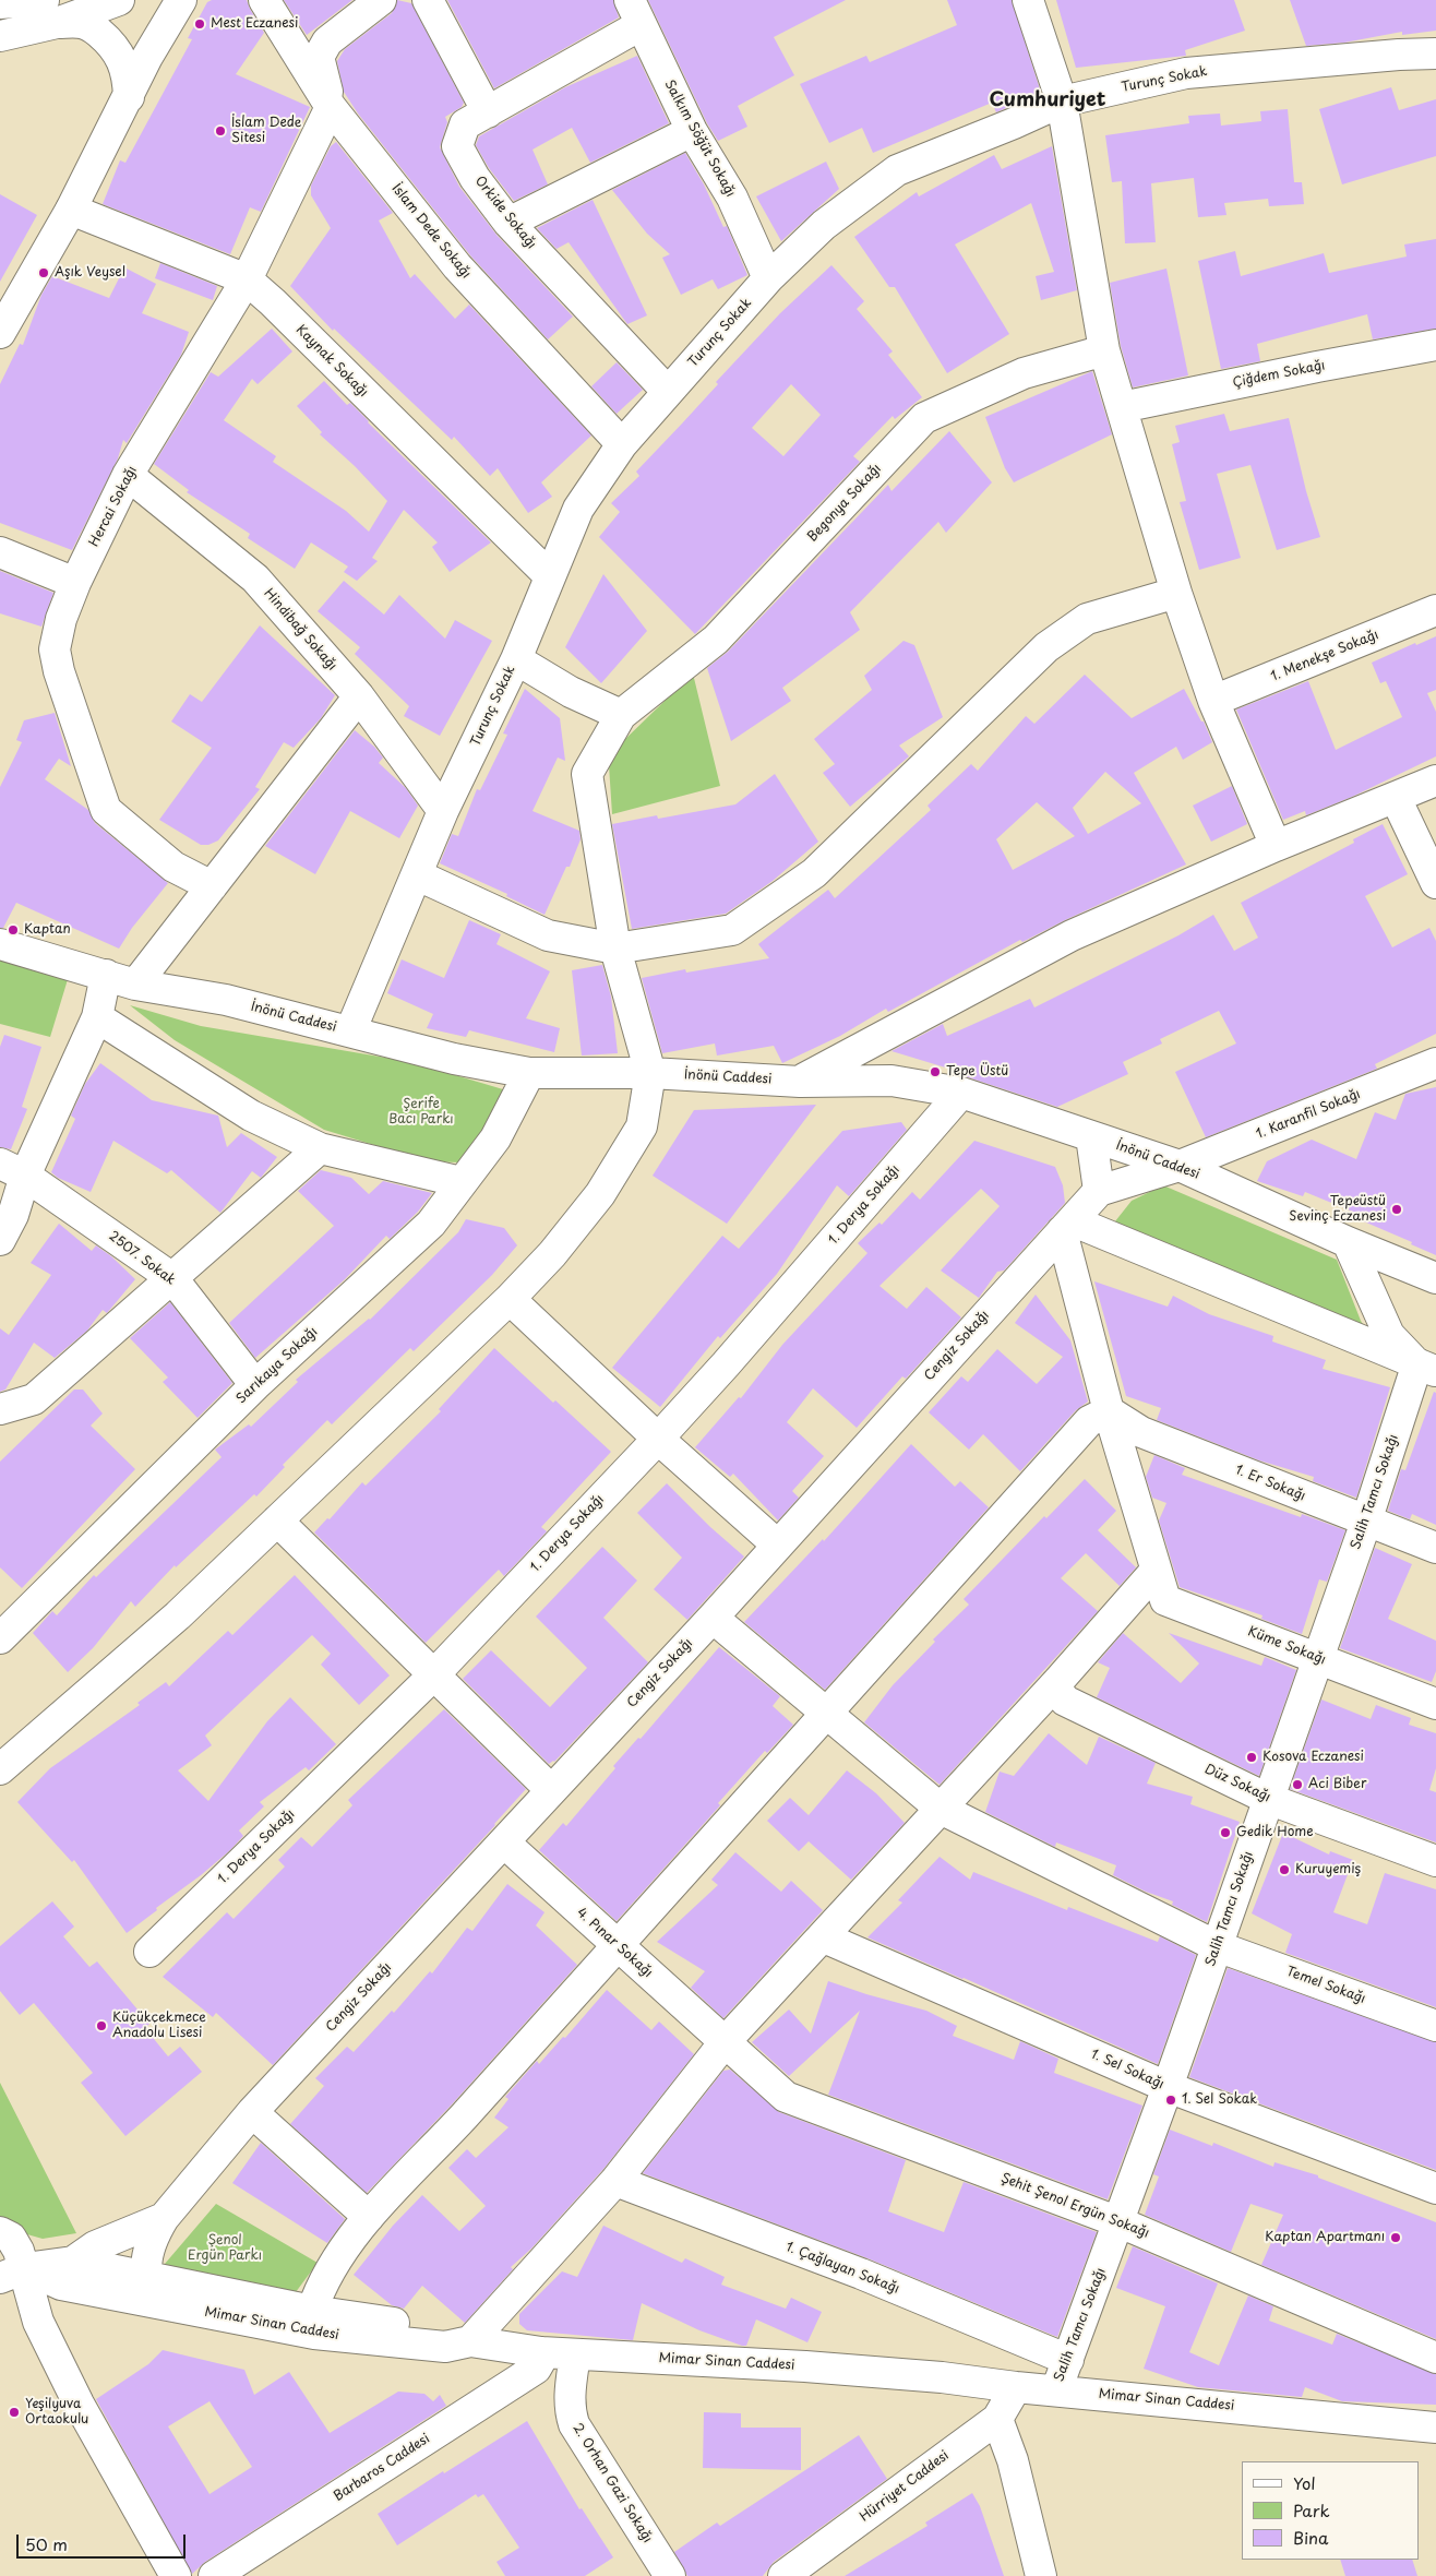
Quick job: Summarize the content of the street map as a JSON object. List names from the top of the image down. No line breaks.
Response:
{"streets":{"street":["Turunç Sokak","Salkım Söğüt Sokağı","Orkide Sokağı","İslam Dede Sokağı","Kaynak Sokağı","Çiğdem Sokağı","Begonya Sokağı","Hercai Sokağı","Hindibağ Sokağı","1. Menekşe Sokağı","İnönü Caddesi","1. Karanfil Sokağı","1. Derya Sokağı","2507. Sokak","Cengiz Sokağı","Sarıkaya Sokağı","1. Er Sokağı","Salih Tamcı Sokağı","Küme Sokağı","Düz Sokağı","4. Pınar Sokağı","Temel Sokağı","1. Sel Sokağı","Şehit Şenol Ergün Sokağı","1. Çağlayan Sokağı","Mimar Sinan Caddesi","Barbaros Caddesi","2. Orhan Gazi Sokağı","Hürriyet Caddesi"]},"crossings":[["Turunç Sokak","Salkım Söğüt Sokağı"],["Turunç Sokak","Orkide Sokağı"],["Turunç Sokak","İslam Dede Sokağı"],["Turunç Sokak","Kaynak Sokağı"],["Turunç Sokak","Hindibağ Sokağı"],["Turunç Sokak","İnönü Caddesi"],["Salkım Söğüt Sokağı","Orkide Sokağı"],["İslam Dede Sokağı","Hercai Sokağı"],["Kaynak Sokağı","Hercai Sokağı"],["Hercai Sokağı","Hindibağ Sokağı"],["İnönü Caddesi","1. Karanfil Sokağı"],["İnönü Caddesi","1. Derya Sokağı"],["İnönü Caddesi","Sarıkaya Sokağı"],["2507. Sokak","Sarıkaya Sokağı"],["Cengiz Sokağı","4. Pınar Sokağı"],["Cengiz Sokağı","Temel Sokağı"],["1. Er Sokağı","Salih Tamcı Sokağı"],["Salih Tamcı Sokağı","Küme Sokağı"],["Salih Tamcı Sokağı","Düz Sokağı"],["Salih Tamcı Sokağı","Temel Sokağı"],["Salih Tamcı Sokağı","1. Sel Sokağı"],["Salih Tamcı Sokağı","Şehit Şenol Ergün Sokağı"],["Salih Tamcı Sokağı","1. Çağlayan Sokağı"],["Salih Tamcı Sokağı","Mimar Sinan Caddesi"],["4. Pınar Sokağı","Şehit Şenol Ergün Sokağı"],["Mimar Sinan Caddesi","Barbaros Caddesi"],["Mimar Sinan Caddesi","2. Orhan Gazi Sokağı"],["Mimar Sinan Caddesi","Hürriyet Caddesi"]],"districts":["Cumhuriyet"],"parks":["Şerife Bacı Parkı","Şenol Ergün Parkı"],"places":["Mest Eczanesi","İslam Dede Sitesi","Aşık Veysel","Kaptan","Tepe Üstü","Tepeüstü Sevinç Eczanesi","Kosova Eczanesi","Aci Biber","Gedik Home","Kuruyemiş","Küçükçekmece Anadolu Lisesi","1. Sel Sokak","Kaptan Apartmanı","Yeşilyuva Ortaokulu"],"legend":["Yol","Park","Bina"],"scale_bar":"50 m"}
